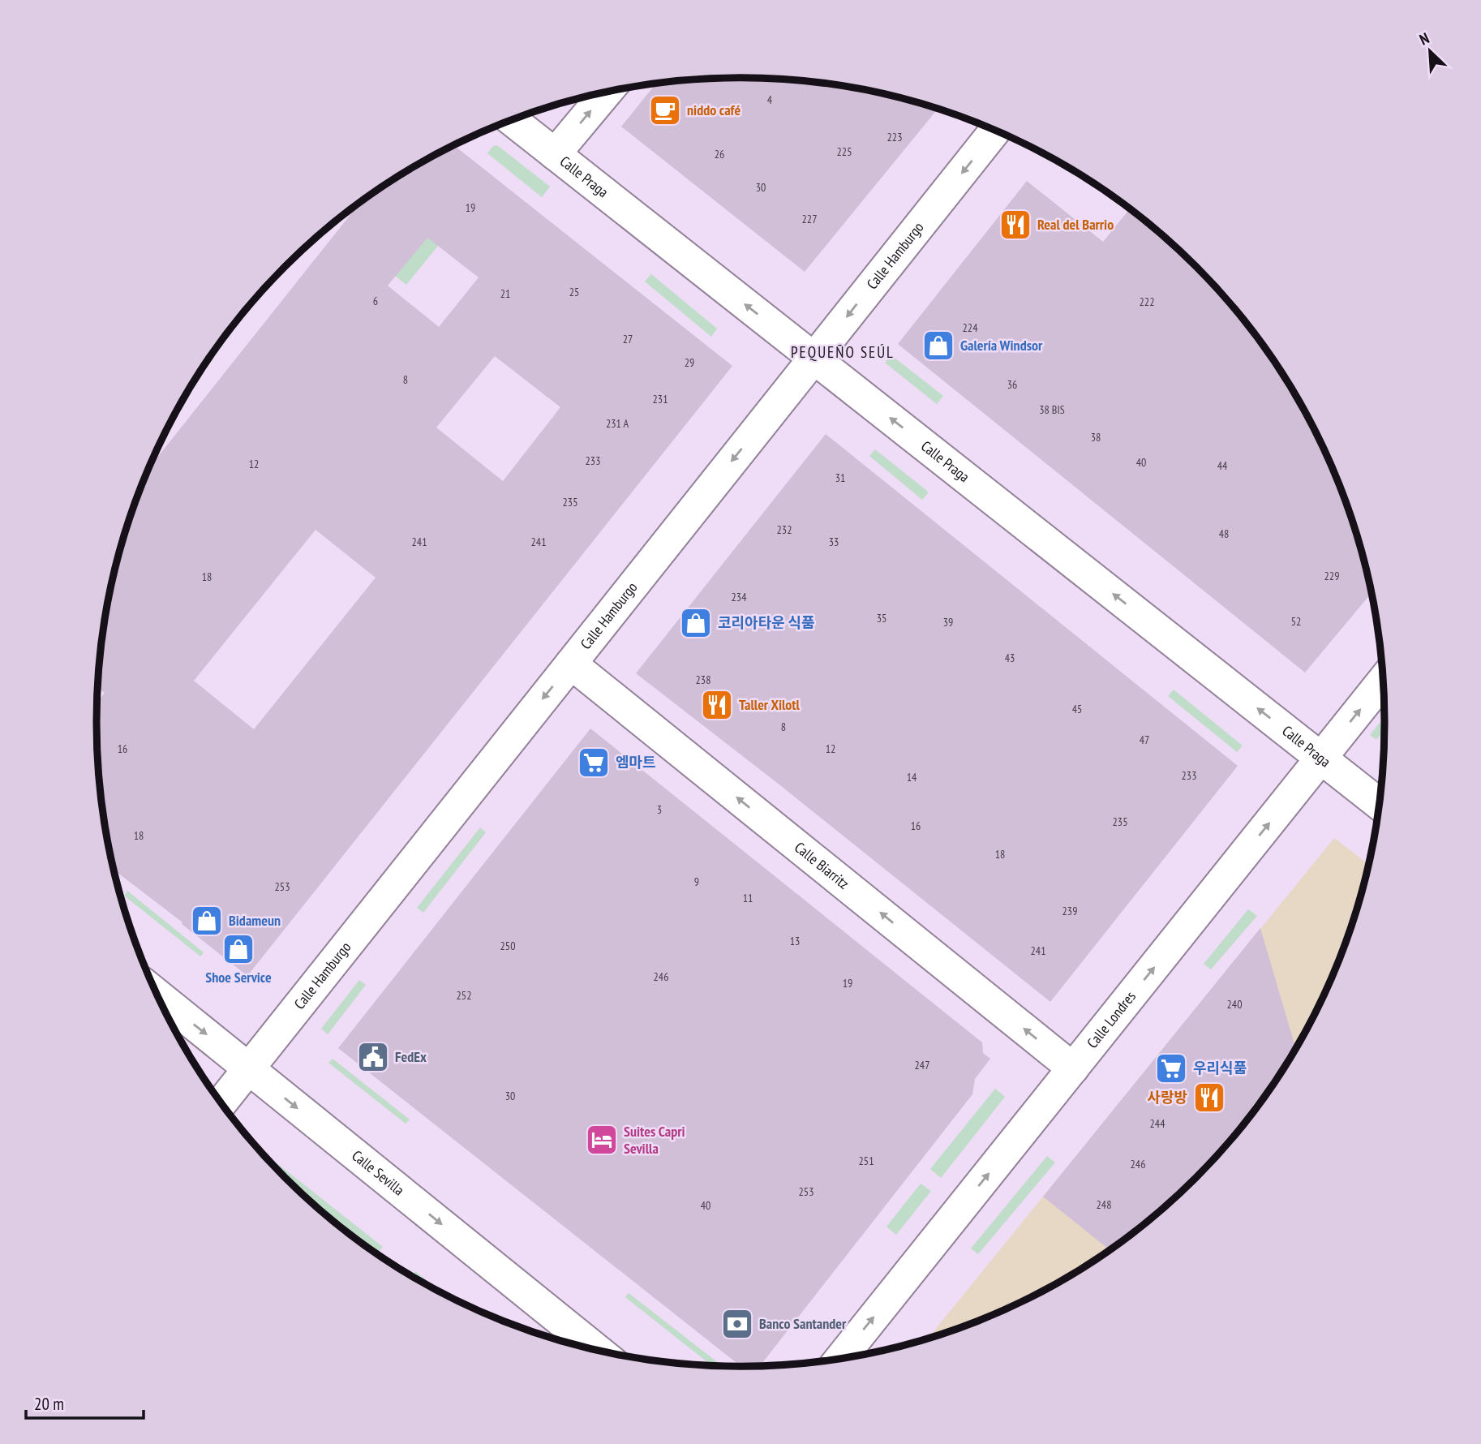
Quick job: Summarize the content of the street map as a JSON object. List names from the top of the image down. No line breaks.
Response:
{"streets":{"street":["Calle Praga","Calle Hamburgo","Calle Biarritz","Calle Londres","Calle Sevilla"]},"crossings":[["Calle Praga","Calle Hamburgo"],["Calle Praga","Calle Londres"],["Calle Hamburgo","Calle Biarritz"],["Calle Hamburgo","Calle Sevilla"],["Calle Biarritz","Calle Londres"]],"one_way":["Calle Praga","Calle Hamburgo","Calle Biarritz","Calle Londres","Calle Sevilla"],"districts":["PEQUEÑO SEÚL"],"places":{"cafe":["niddo café"],"restaurant":["Real del Barrio","Taller Xilotl","사랑방"],"shop":["Galería Windsor","코리아타운 식품","Bidameun","Shoe Service"],"supermarket":["엠마트","우리식품"],"public building":["FedEx"],"hotel":["Suites Capri Sevilla"],"bank":["Banco Santander"]},"house_numbers":["4","223","225","26","30","19","227","25","21","6","222","224","27","29","8","36","231","38 BIS","231 A","38","233","40","12","44","31","235","232","48","241","241","33","229","18","234","35","52","39","43","238","45","8","47","16","12","233","14","3","235","16","18","18","9","253","11","239","13","250","241","246","19","252","240","247","30","244","251","246","253","248","40"],"scale_bar":"20 m","north":"top left"}
